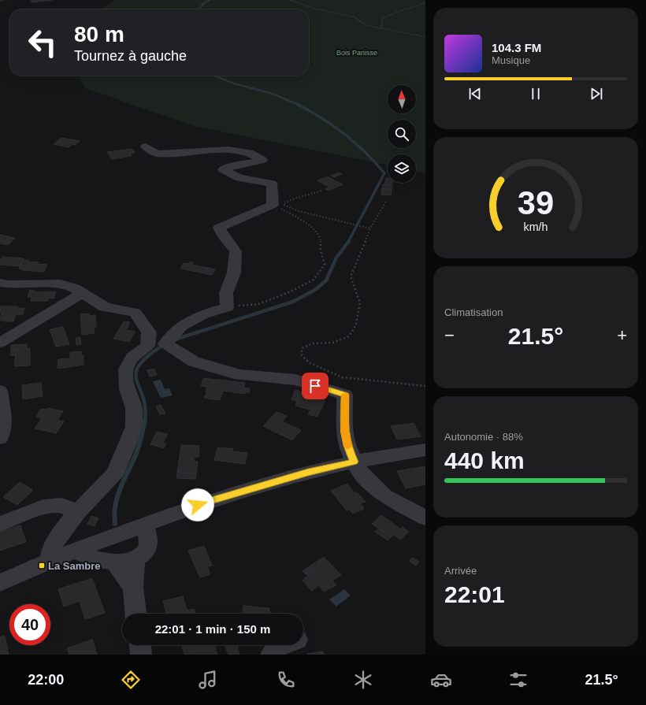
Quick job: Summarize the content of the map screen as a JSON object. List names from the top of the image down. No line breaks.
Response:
{"parks":["Bois Panisse"],"places":{"transit":["La Sambre"]},"north":"top","page":{"turn":["80 m","Tournez à gauche"],"song":["104.3 FM","Musique"],"tile":["Climatisation",["Autonomie · 88%","440 km"],["Arrivée","22:01"]],"heat":["−","21.5°","+"],"limit":"40","trip":"22:01 · 1 min · 150 m","tabs":["22:00","21.5°"],"gauge":["39","km/h"]}}
